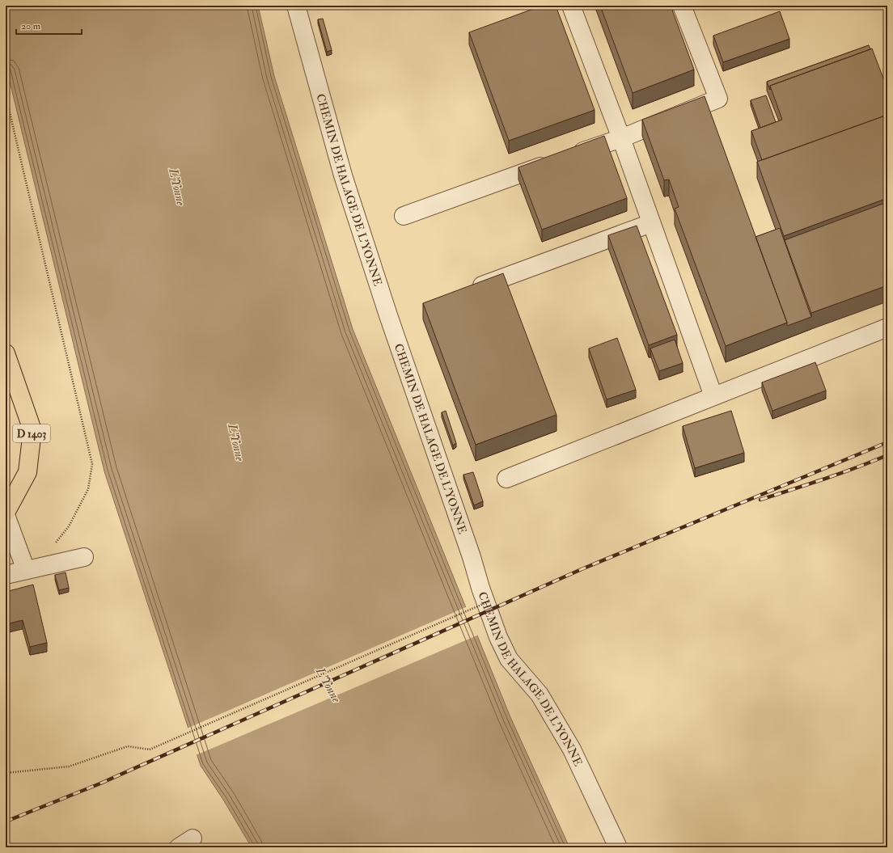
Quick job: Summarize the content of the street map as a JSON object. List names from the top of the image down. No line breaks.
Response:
{"streets":{"main road":["D 1403"],"street":["CHEMIN DE HALAGE DE L'YONNE"]},"water":["L'Yonne"],"scale_bar":"20 m"}
